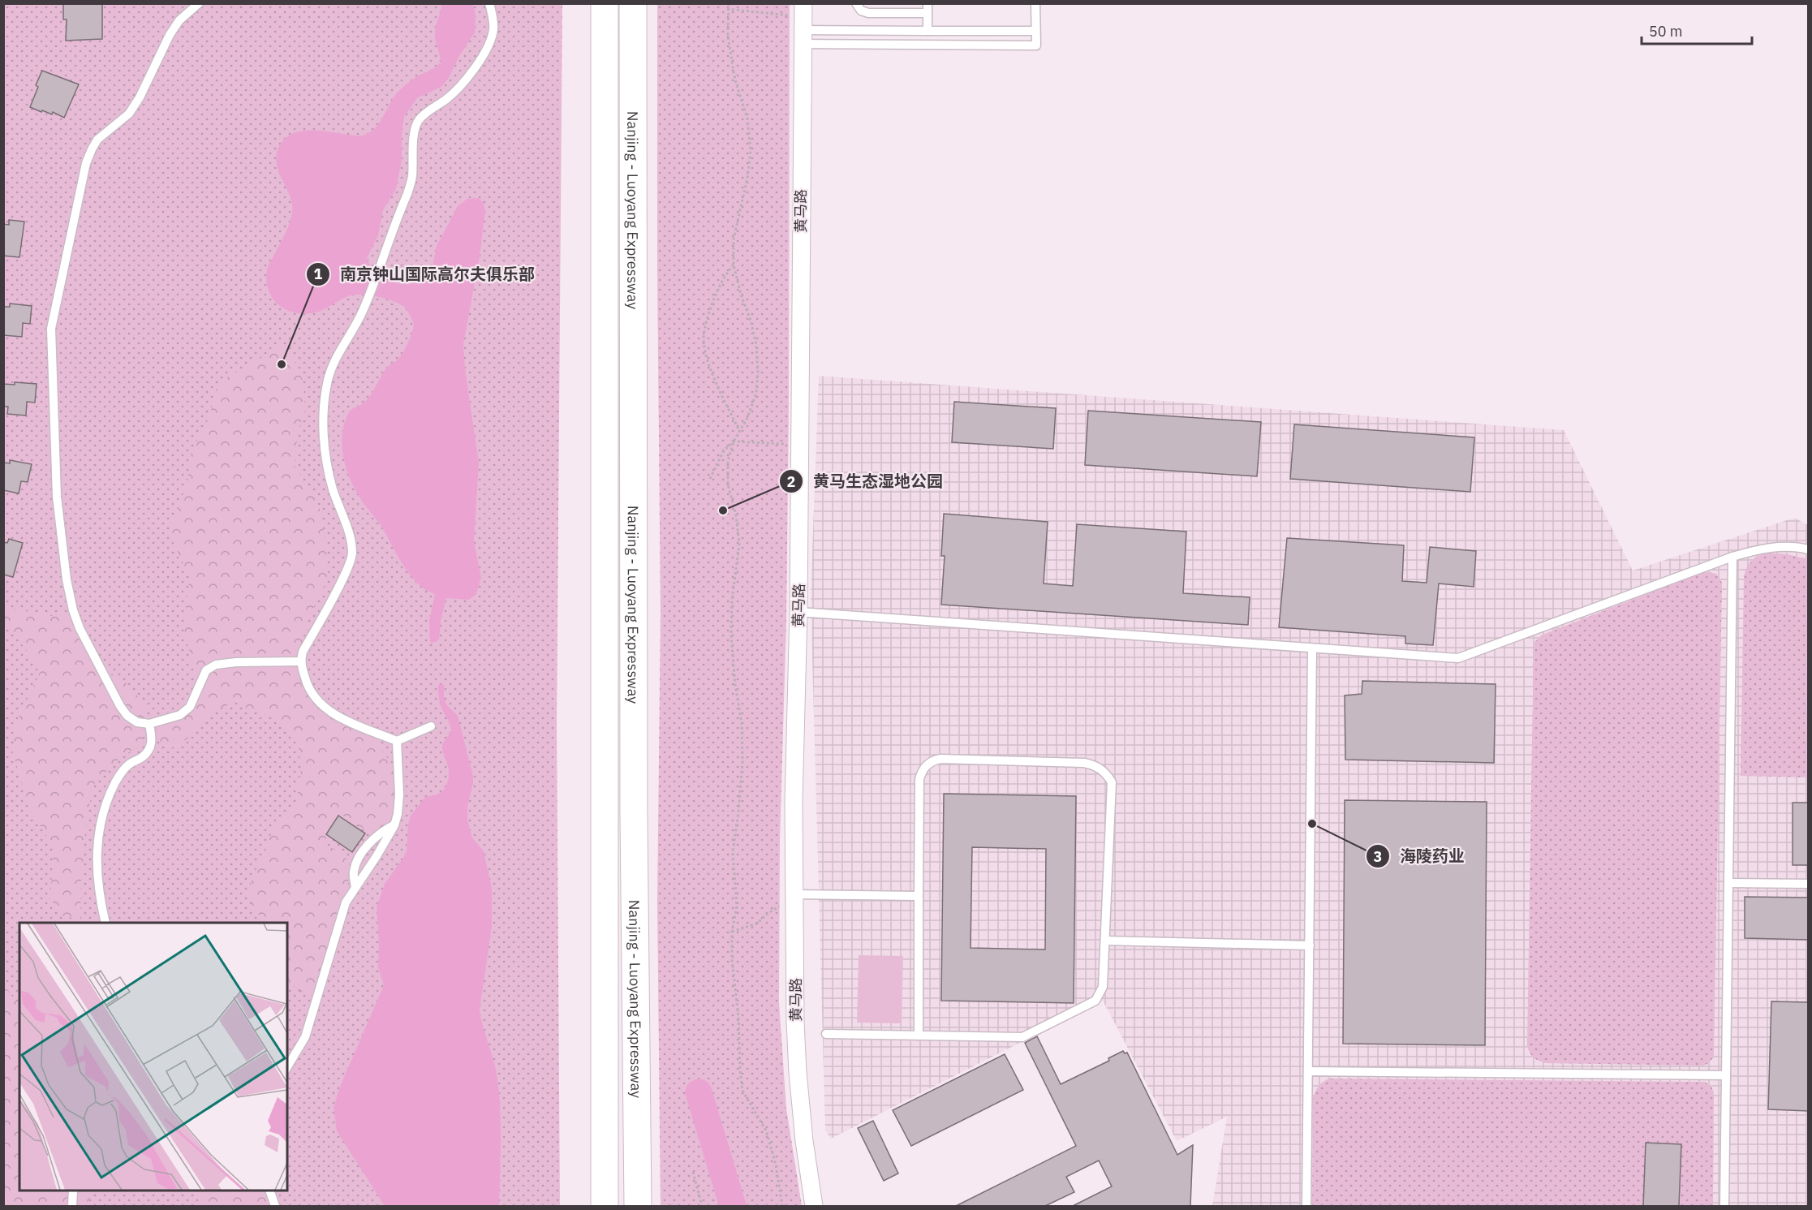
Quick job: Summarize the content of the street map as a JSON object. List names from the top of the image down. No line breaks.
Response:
{"streets":{"highway":["Nanjing - Luoyang Expressway"],"street":["黄马路"]},"places":["南京钟山国际高尔夫俱乐部","黄马生态湿地公园","海陵药业"],"scale_bar":"50 m"}
